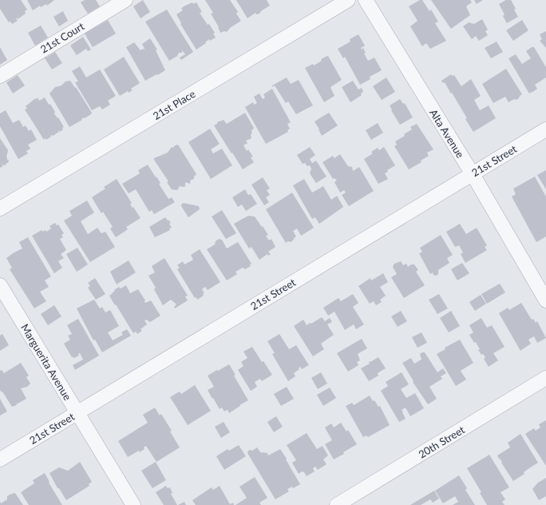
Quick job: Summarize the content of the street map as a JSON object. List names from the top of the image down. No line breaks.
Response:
{"streets":{"street":["21st Court","21st Place","Alta Avenue","21st Street","Marguerita Avenue","20th Street"]},"crossings":[["Alta Avenue","21st Street"],["21st Street","Marguerita Avenue"]]}
